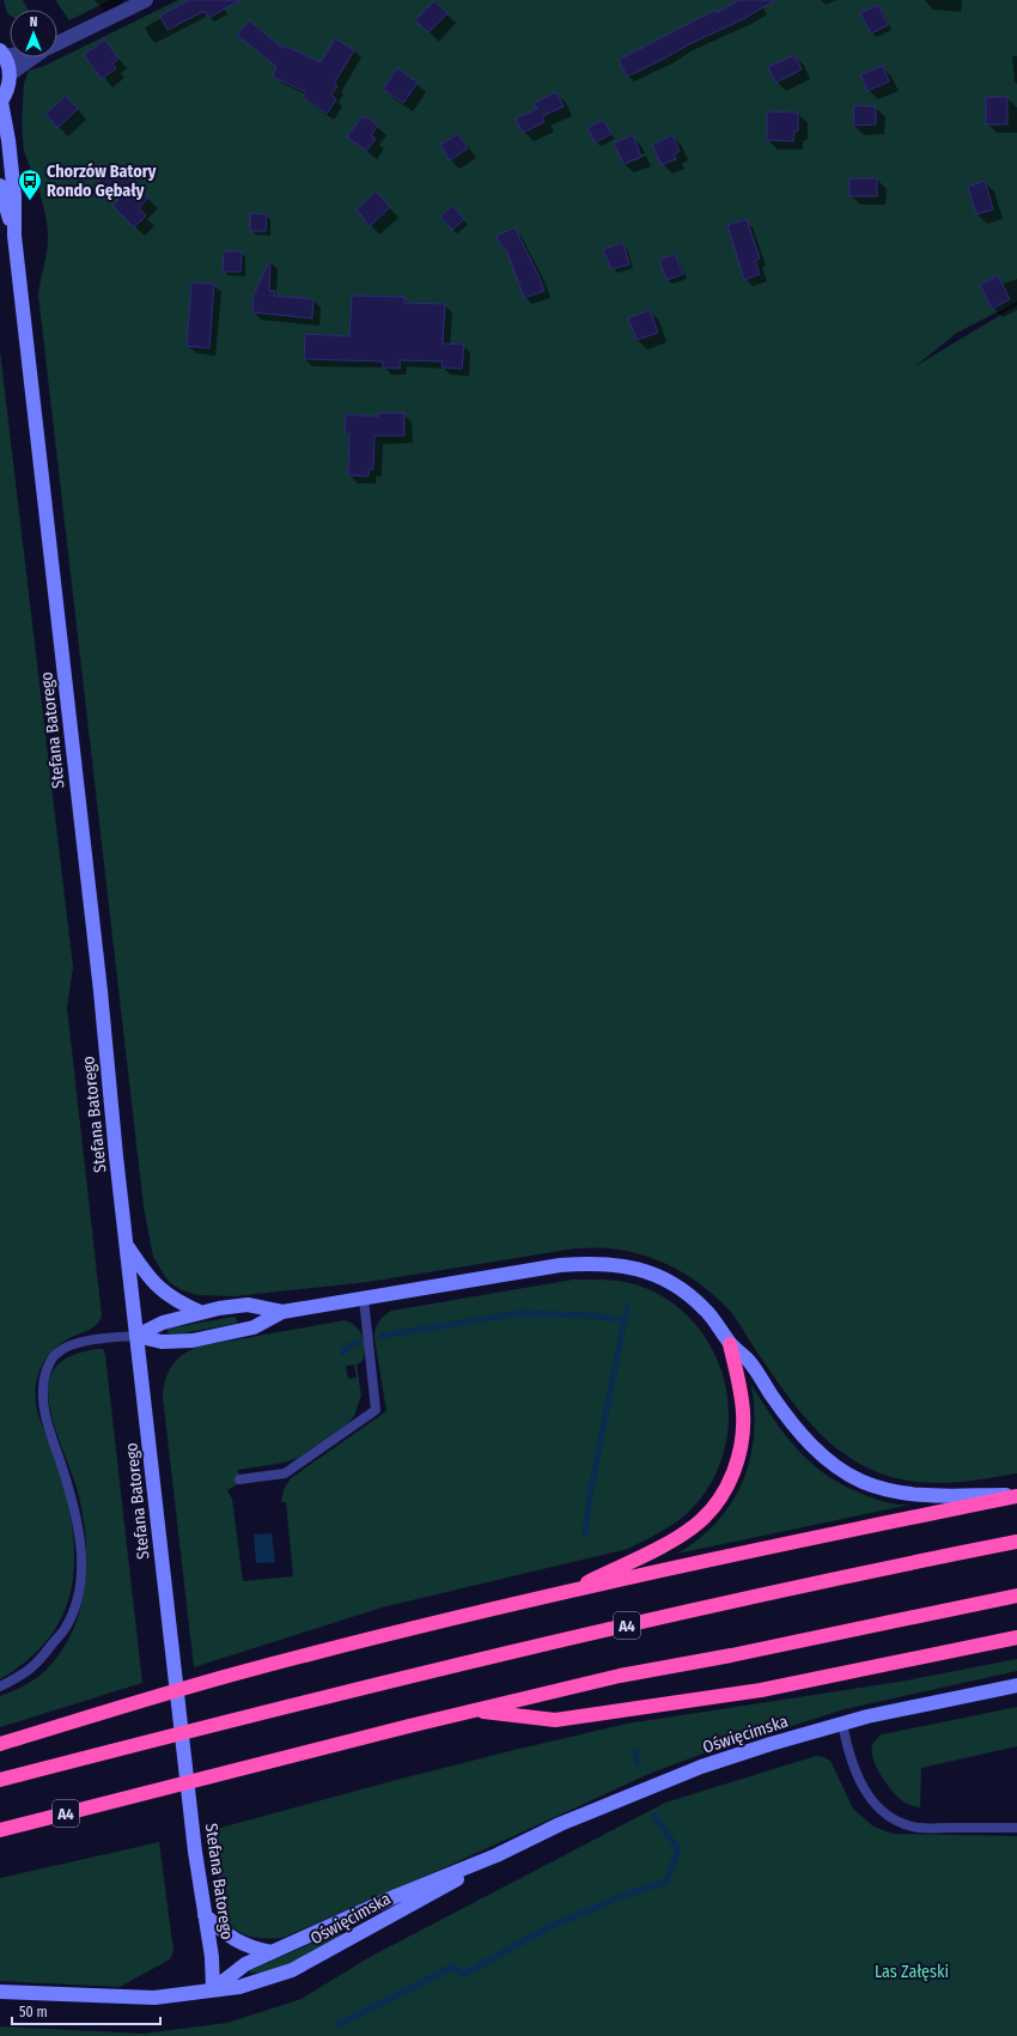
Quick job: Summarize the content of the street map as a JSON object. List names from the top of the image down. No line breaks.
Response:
{"streets":{"highway":["A4"],"street":["Stefana Batorego","Oświęcimska"]},"crossings":[["Stefana Batorego","Oświęcimska"]],"parks":["Las Załęski"],"places":{"bus stop":["Chorzów Batory Rondo Gębały"]},"scale_bar":"50 m","north":"top"}
